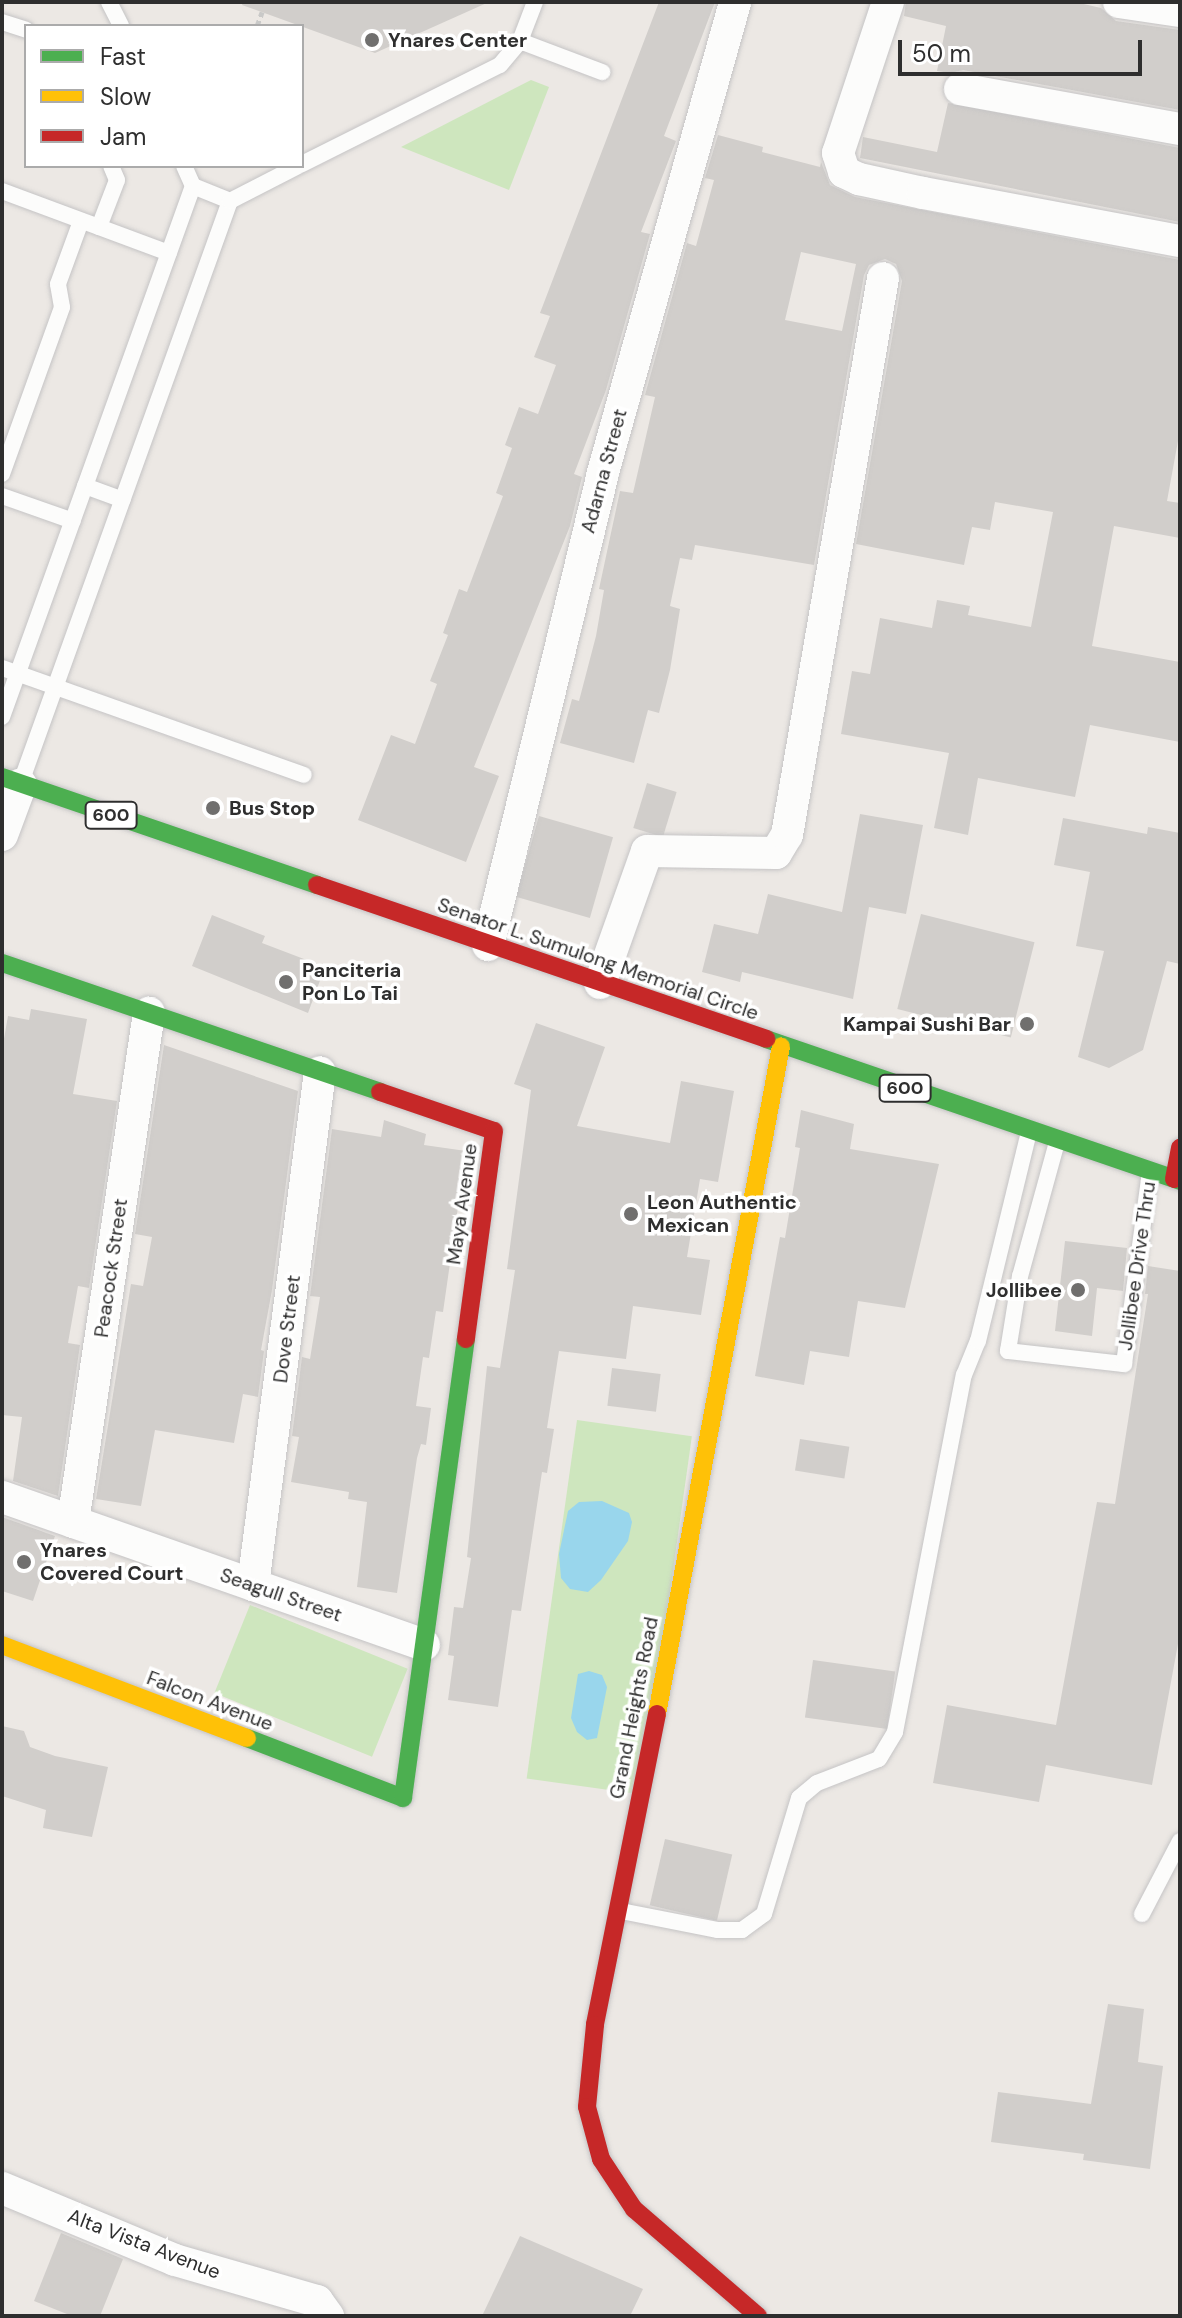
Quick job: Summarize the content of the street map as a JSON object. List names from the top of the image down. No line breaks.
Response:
{"streets":{"street":["Adarna Street","600","Senator L. Sumulong Memorial Circle","Maya Avenue","Peacock Street","Dove Street","Seagull Street","Falcon Avenue","Grand Heights Road","Alta Vista Avenue"],"lane":["Jollibee Drive Thru"]},"crossings":[["Adarna Street","Senator L. Sumulong Memorial Circle"],["Senator L. Sumulong Memorial Circle","Jollibee Drive Thru"],["Senator L. Sumulong Memorial Circle","Grand Heights Road"],["Maya Avenue","Peacock Street"],["Maya Avenue","Dove Street"],["Maya Avenue","Seagull Street"],["Maya Avenue","Falcon Avenue"],["Peacock Street","Seagull Street"],["Dove Street","Seagull Street"]],"places":["Ynares Center","Bus Stop","Panciteria Pon Lo Tai","Kampai Sushi Bar","Leon Authentic Mexican","Jollibee","Ynares Covered Court"],"legend":["Fast","Slow","Jam"],"scale_bar":"50 m"}
